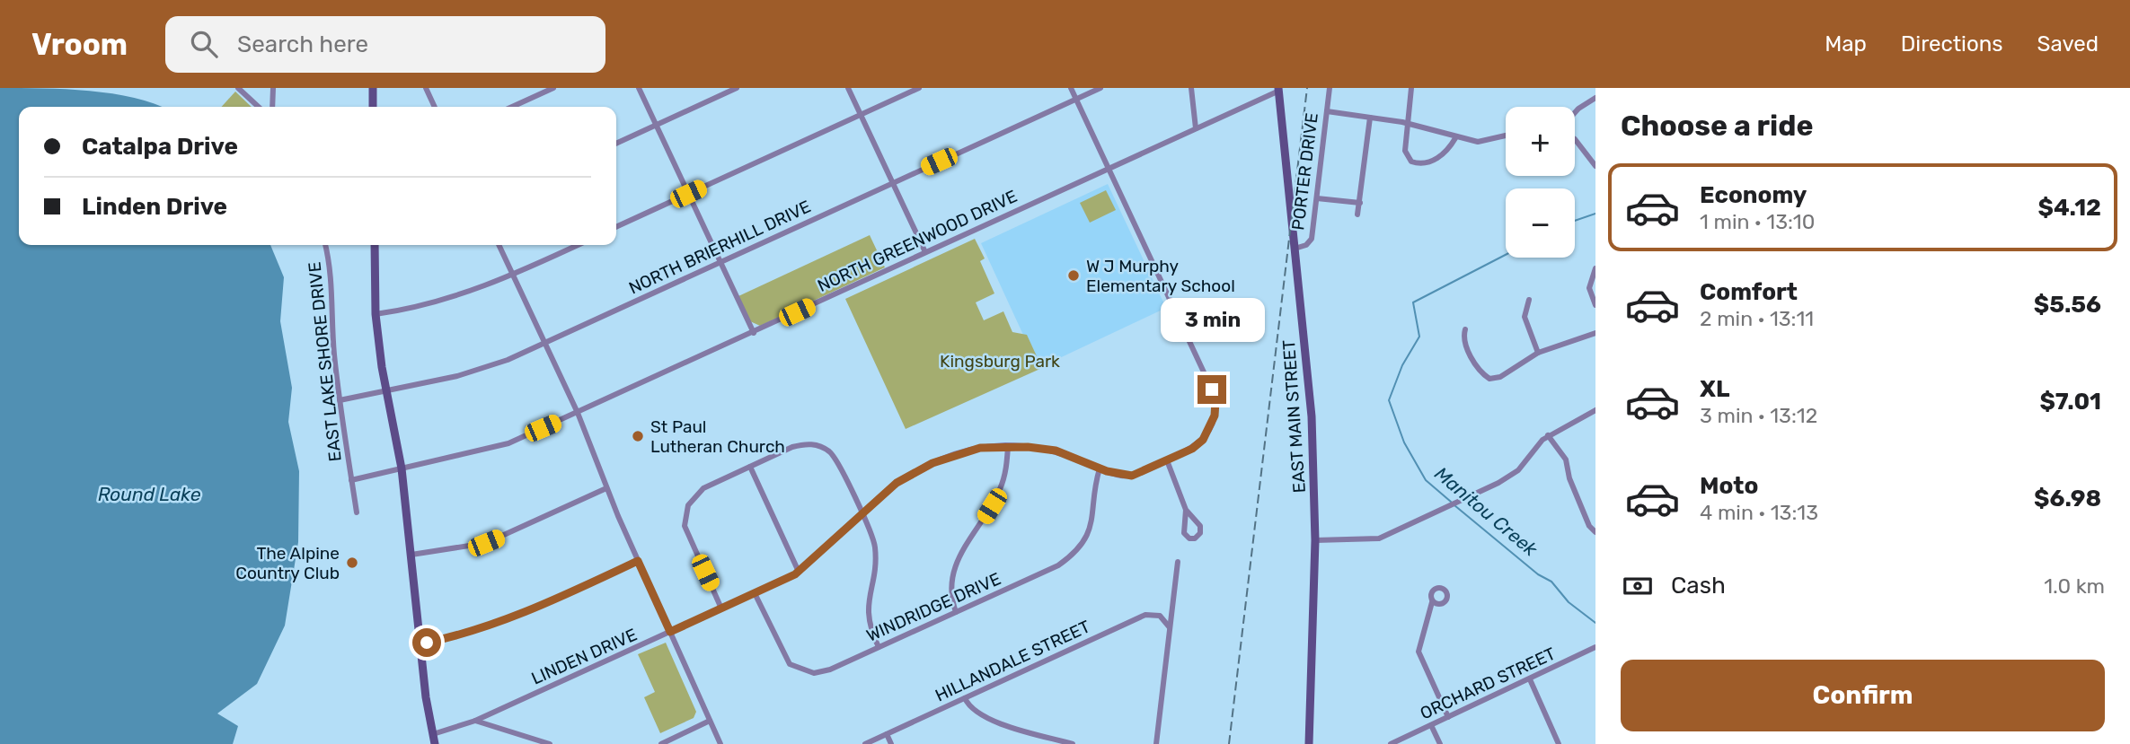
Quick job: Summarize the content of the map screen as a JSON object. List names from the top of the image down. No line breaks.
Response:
{"streets":{"main road":["EAST MAIN STREET"],"street":["PORTER DRIVE","NORTH GREENWOOD DRIVE","NORTH BRIERHILL DRIVE","EAST LAKE SHORE DRIVE","WINDRIDGE DRIVE","LINDEN DRIVE","HILLANDALE STREET","ORCHARD STREET"]},"crossings":[["PORTER DRIVE","EAST MAIN STREET"],["NORTH GREENWOOD DRIVE","EAST LAKE SHORE DRIVE"],["NORTH GREENWOOD DRIVE","EAST MAIN STREET"],["NORTH GREENWOOD DRIVE","LINDEN DRIVE"],["NORTH BRIERHILL DRIVE","EAST LAKE SHORE DRIVE"],["NORTH BRIERHILL DRIVE","LINDEN DRIVE"],["WINDRIDGE DRIVE","LINDEN DRIVE"]],"water":["Round Lake","Manitou Creek"],"parks":["Kingsburg Park"],"places":["W J Murphy Elementary School","St Paul Lutheran Church","The Alpine Country Club"],"page":{"header":"Vroom","search":"Search here","nav":["Map","Directions","Saved"],"heading":"Choose a ride","map_buttons":["+","−"],"banner":["Catalpa Drive","Linden Drive"],"list":[{"name":"Economy","note":"1 min · 13:10","value":"$4.12"},{"name":"Comfort","note":"2 min · 13:11","value":"$5.56"},{"name":"XL","note":"3 min · 13:12","value":"$7.01"},{"name":"Moto","note":"4 min · 13:13","value":"$6.98"}],"bubble":"3 min","pay":["Cash","1.0 km"],"buttons":"Confirm"}}
